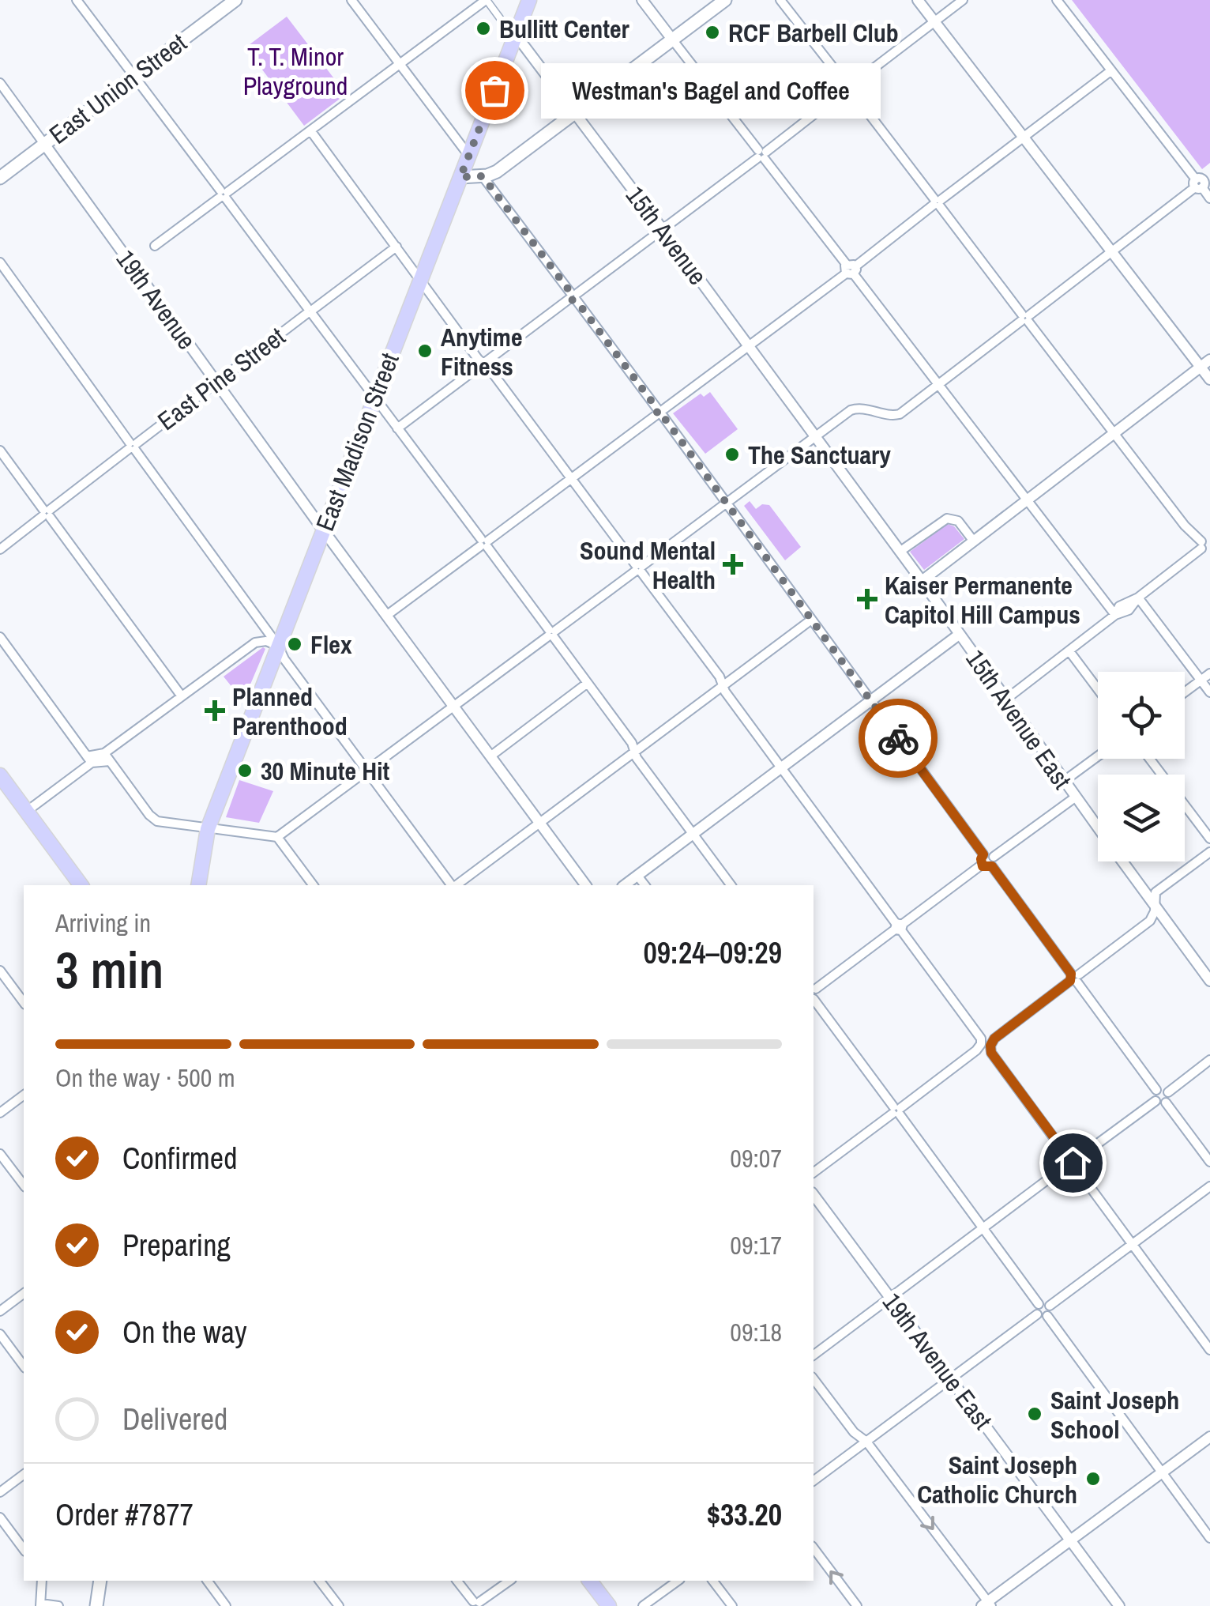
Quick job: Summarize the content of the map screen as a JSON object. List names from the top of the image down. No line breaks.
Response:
{"streets":{"main road":["East Union Street","East Madison Street"],"street":["15th Avenue","19th Avenue","East Pine Street","15th Avenue East","19th Avenue East"]},"crossings":[["East Union Street","19th Avenue"],["15th Avenue","East Madison Street"],["15th Avenue","15th Avenue East"],["19th Avenue","East Pine Street"],["19th Avenue","East Madison Street"]],"parks":["T. T. Minor Playground"],"places":{"other":["Bullitt Center","RCF Barbell Club","Westman's Bagel and Coffee","Anytime Fitness","The Sanctuary","Flex","30 Minute Hit","Saint Joseph School","Saint Joseph Catholic Church"],"health":["Sound Mental Health","Kaiser Permanente Capitol Hill Campus","Planned Parenthood"]},"page":{"bubble":"Westman's Bagel and Coffee","heading":["3 min","Arriving in","09:24–09:29"],"panel":["Order #7877","$33.20"],"bar":"On the way · 500 m","list":[["Confirmed","09:07"],["Preparing","09:17"],["On the way","09:18"],"Delivered"]}}
